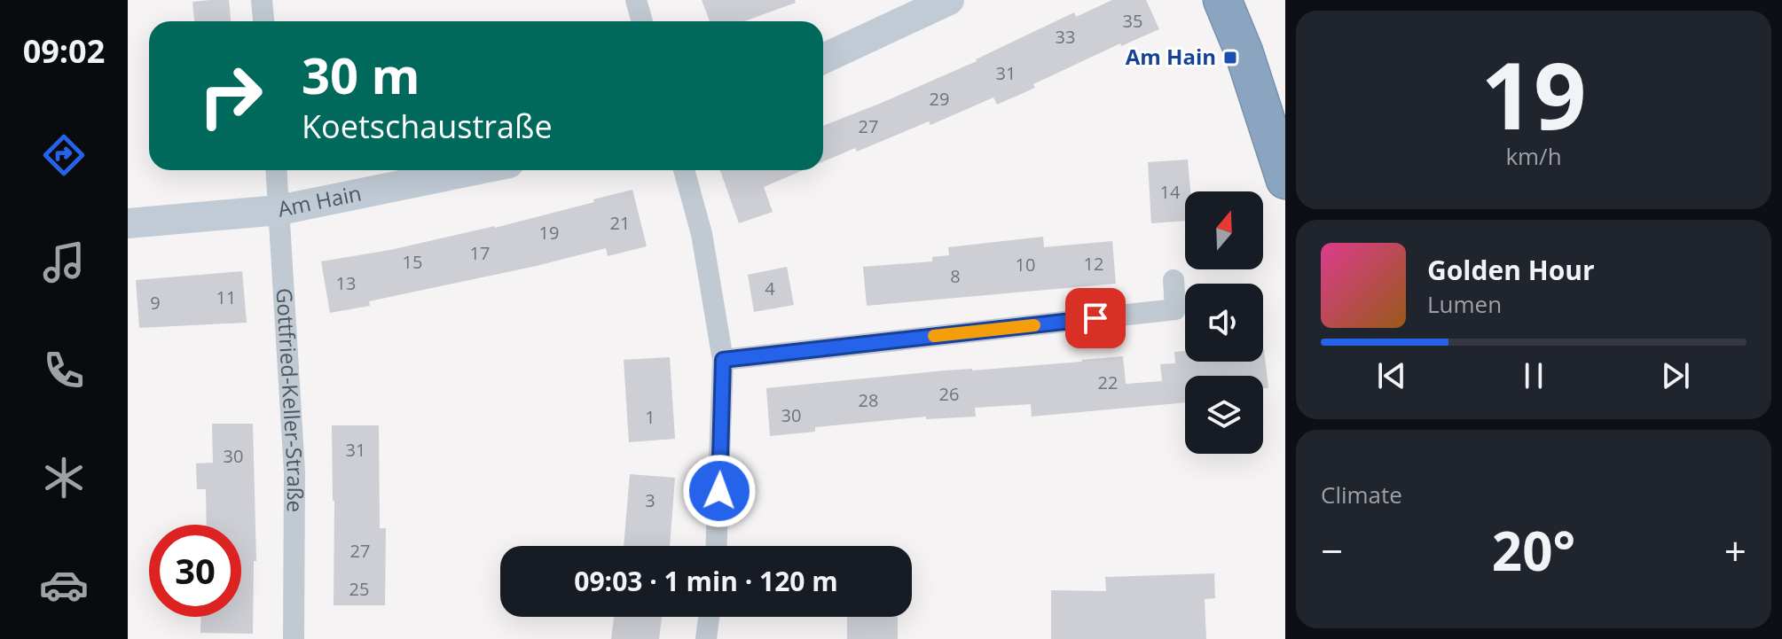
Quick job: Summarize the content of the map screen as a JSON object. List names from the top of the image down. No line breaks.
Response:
{"streets":{"street":["Am Hain","Gottfried-Keller-Straße"]},"crossings":[["Am Hain","Gottfried-Keller-Straße"]],"places":{"transit":["Am Hain"]},"house_numbers":["35","33","31","29","27","14","21","19","17","15","12","10","8","13","4","11","9","22","26","28","30","1","31","30","3","27","25"],"north":"top","page":{"tabs":"09:02","tile":[["19","km/h"],"Climate"],"turn":["30 m","Koetschaustraße"],"song":["Golden Hour","Lumen"],"heat":["−","20°","+"],"limit":"30","trip":"09:03 · 1 min · 120 m"}}
